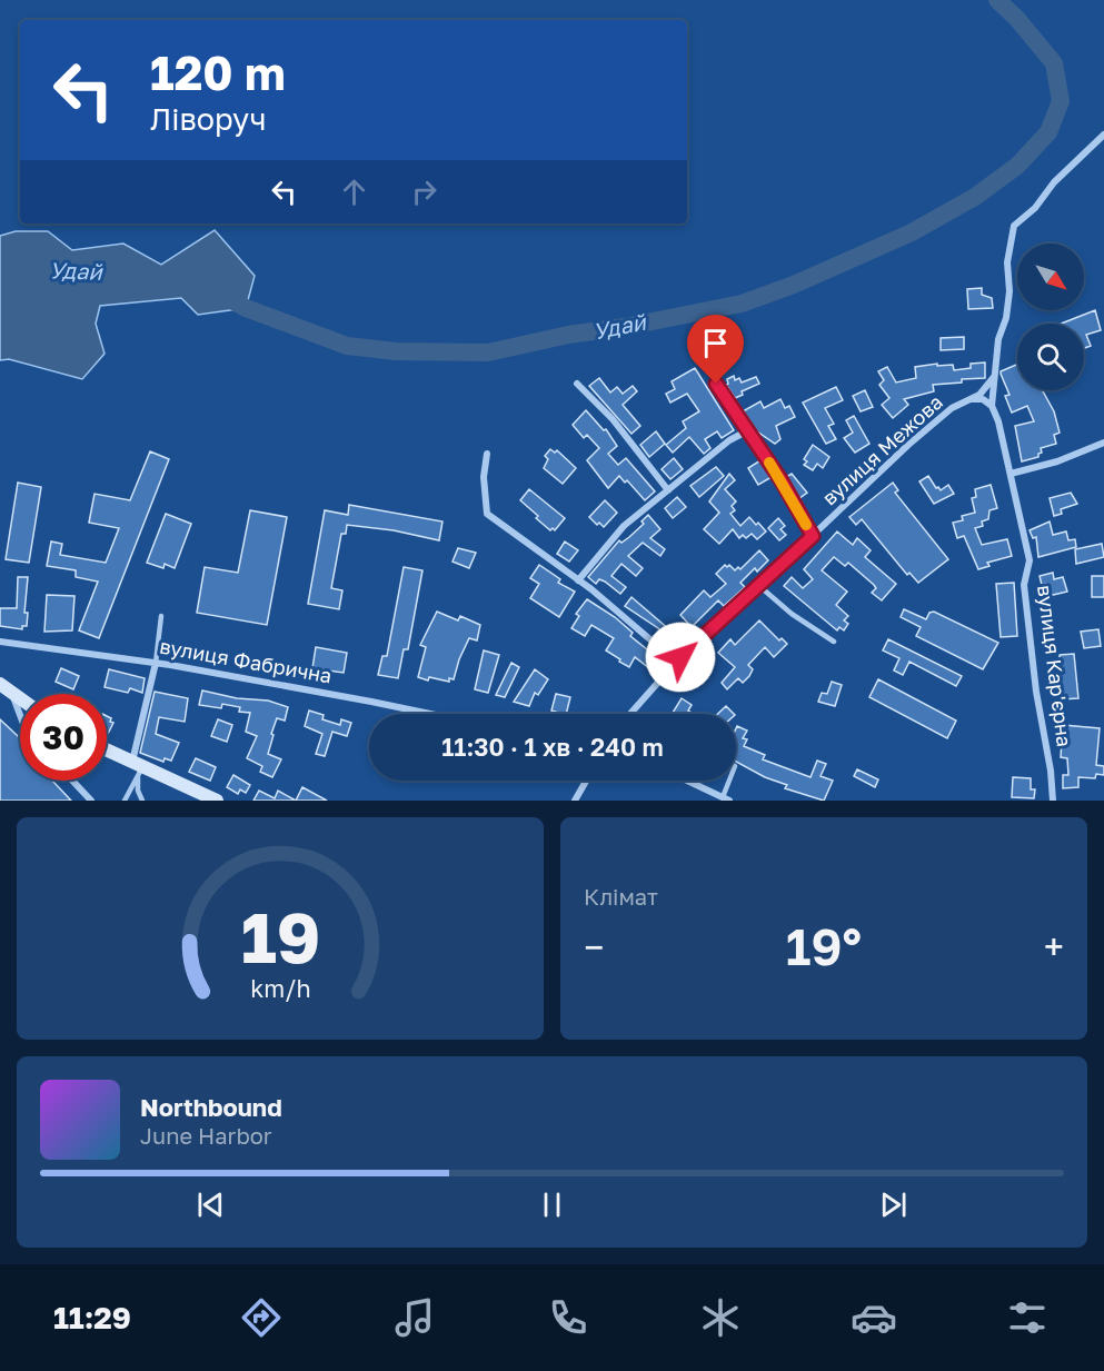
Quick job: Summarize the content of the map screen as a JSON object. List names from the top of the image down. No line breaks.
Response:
{"streets":{"street":["вулиця Межова","вулиця Фабрична","вулиця Кар'єрна"]},"water":["Удай"],"north":"bottom right","page":{"turn":["120 m","Ліворуч"],"limit":"30","trip":"11:30 · 1 хв · 240 m","tile":"Клімат","heat":["−","19°","+"],"song":["Northbound","June Harbor"],"tabs":"11:29","gauge":["19","km/h"]}}
